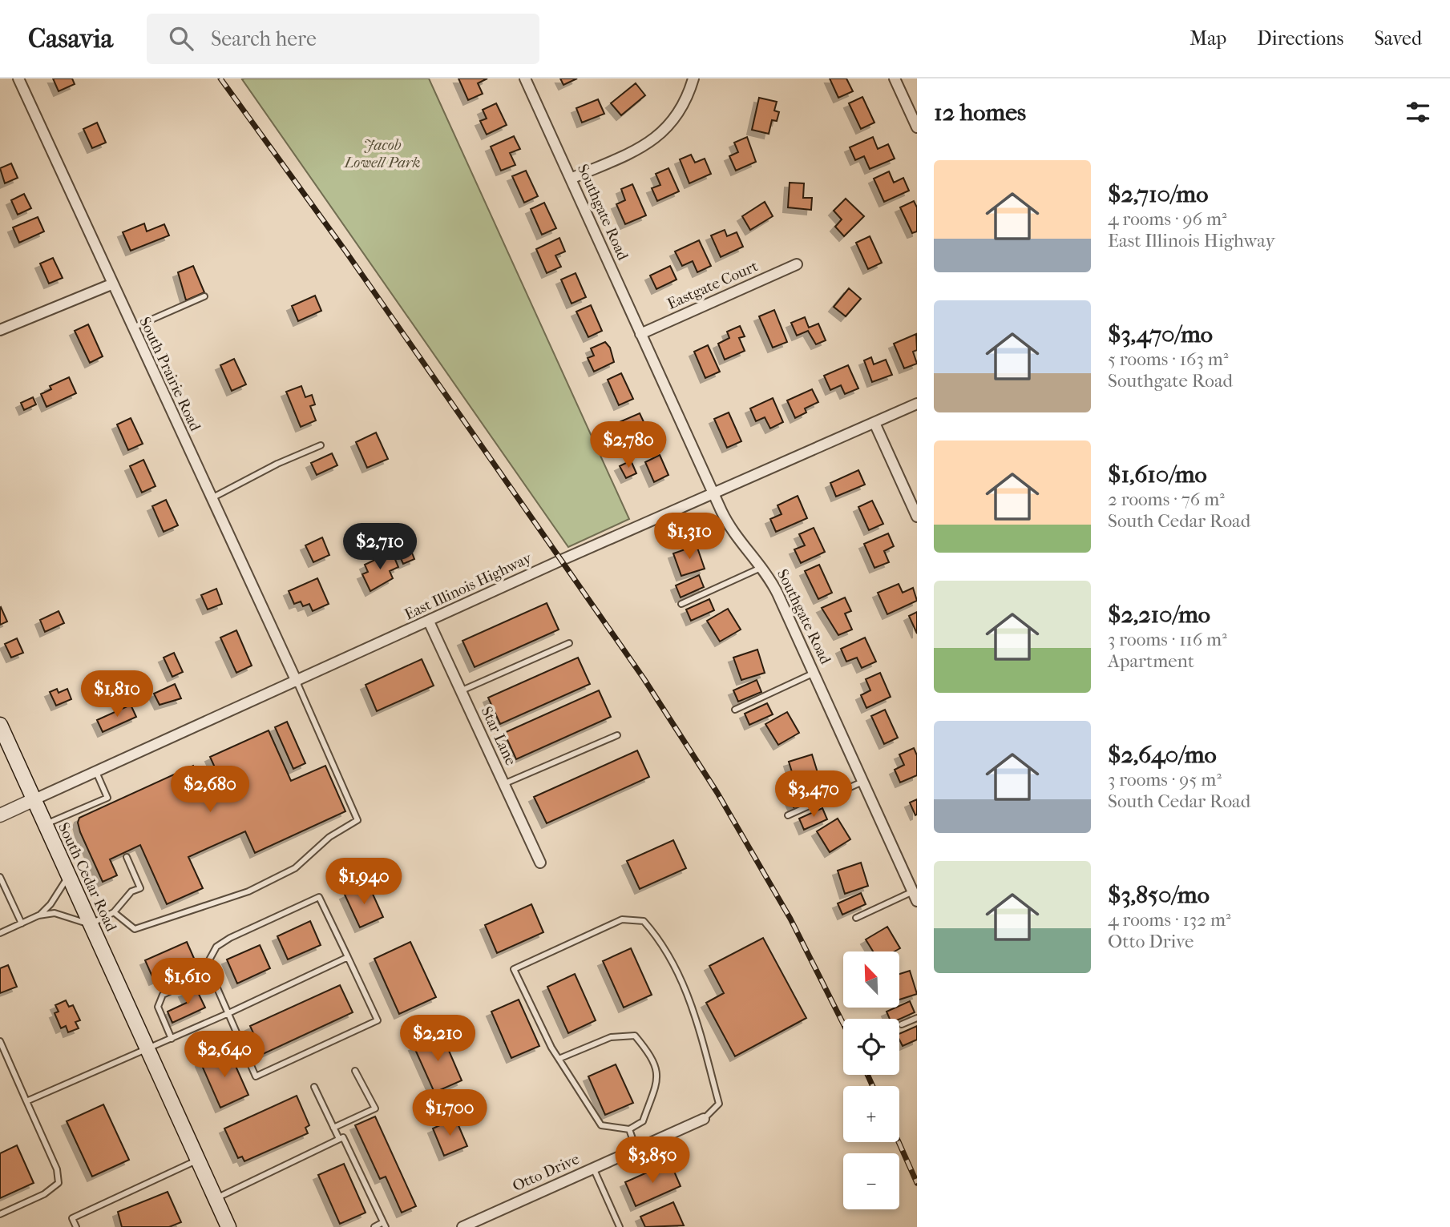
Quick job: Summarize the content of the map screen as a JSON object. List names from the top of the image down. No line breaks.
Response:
{"streets":{"main road":["South Cedar Road"],"street":["Southgate Road","Eastgate Court","South Prairie Road","East Illinois Highway","Star Lane","Otto Drive"]},"crossings":[["Southgate Road","Eastgate Court"],["Southgate Road","East Illinois Highway"],["South Prairie Road","East Illinois Highway"],["East Illinois Highway","Star Lane"],["East Illinois Highway","South Cedar Road"]],"parks":["Jacob Lowell Park"],"north":"top left","page":{"header":"Casavia","search":"Search here","nav":["Map","Directions","Saved"],"heading":"12 homes","list":[{"name":"$2,710/mo","note":"4 rooms · 96 m² · East Illinois Highway"},{"name":"$3,470/mo","note":"5 rooms · 163 m² · Southgate Road"},{"name":"$1,610/mo","note":"2 rooms · 76 m² · South Cedar Road"},{"name":"$2,210/mo","note":"3 rooms · 116 m² · Apartment"},{"name":"$2,640/mo","note":"3 rooms · 95 m² · South Cedar Road"},{"name":"$3,850/mo","note":"4 rooms · 132 m² · Otto Drive"}],"price":["$2,780","$1,310","$2,710","$1,810","$2,680","$3,470","$1,940","$1,610","$2,210","$2,640","$1,700","$3,850"],"map_buttons":["+","−"]}}
